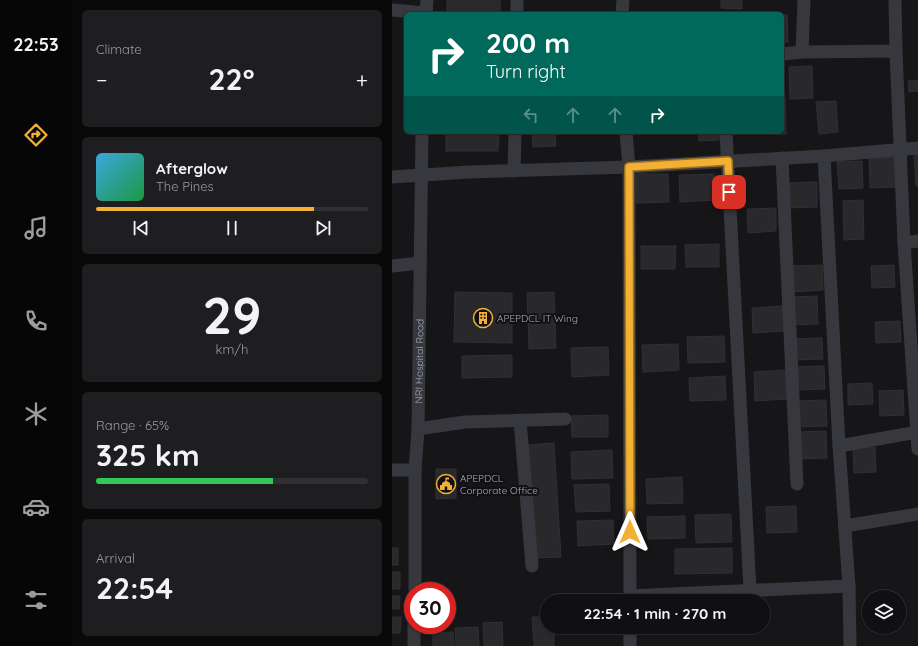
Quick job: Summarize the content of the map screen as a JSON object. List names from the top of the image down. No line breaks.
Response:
{"streets":{"street":["NRI Hospital Road"]},"places":{"building":["APEPDCL IT Wing"],"public building":["APEPDCL Corporate Office"]},"page":{"tabs":"22:53","tile":["Climate",["29","km/h"],["Range · 65%","325 km"],["Arrival","22:54"]],"turn":["200 m","Turn right"],"heat":["−","22°","+"],"song":["Afterglow","The Pines"],"limit":"30","trip":"22:54 · 1 min · 270 m"}}
